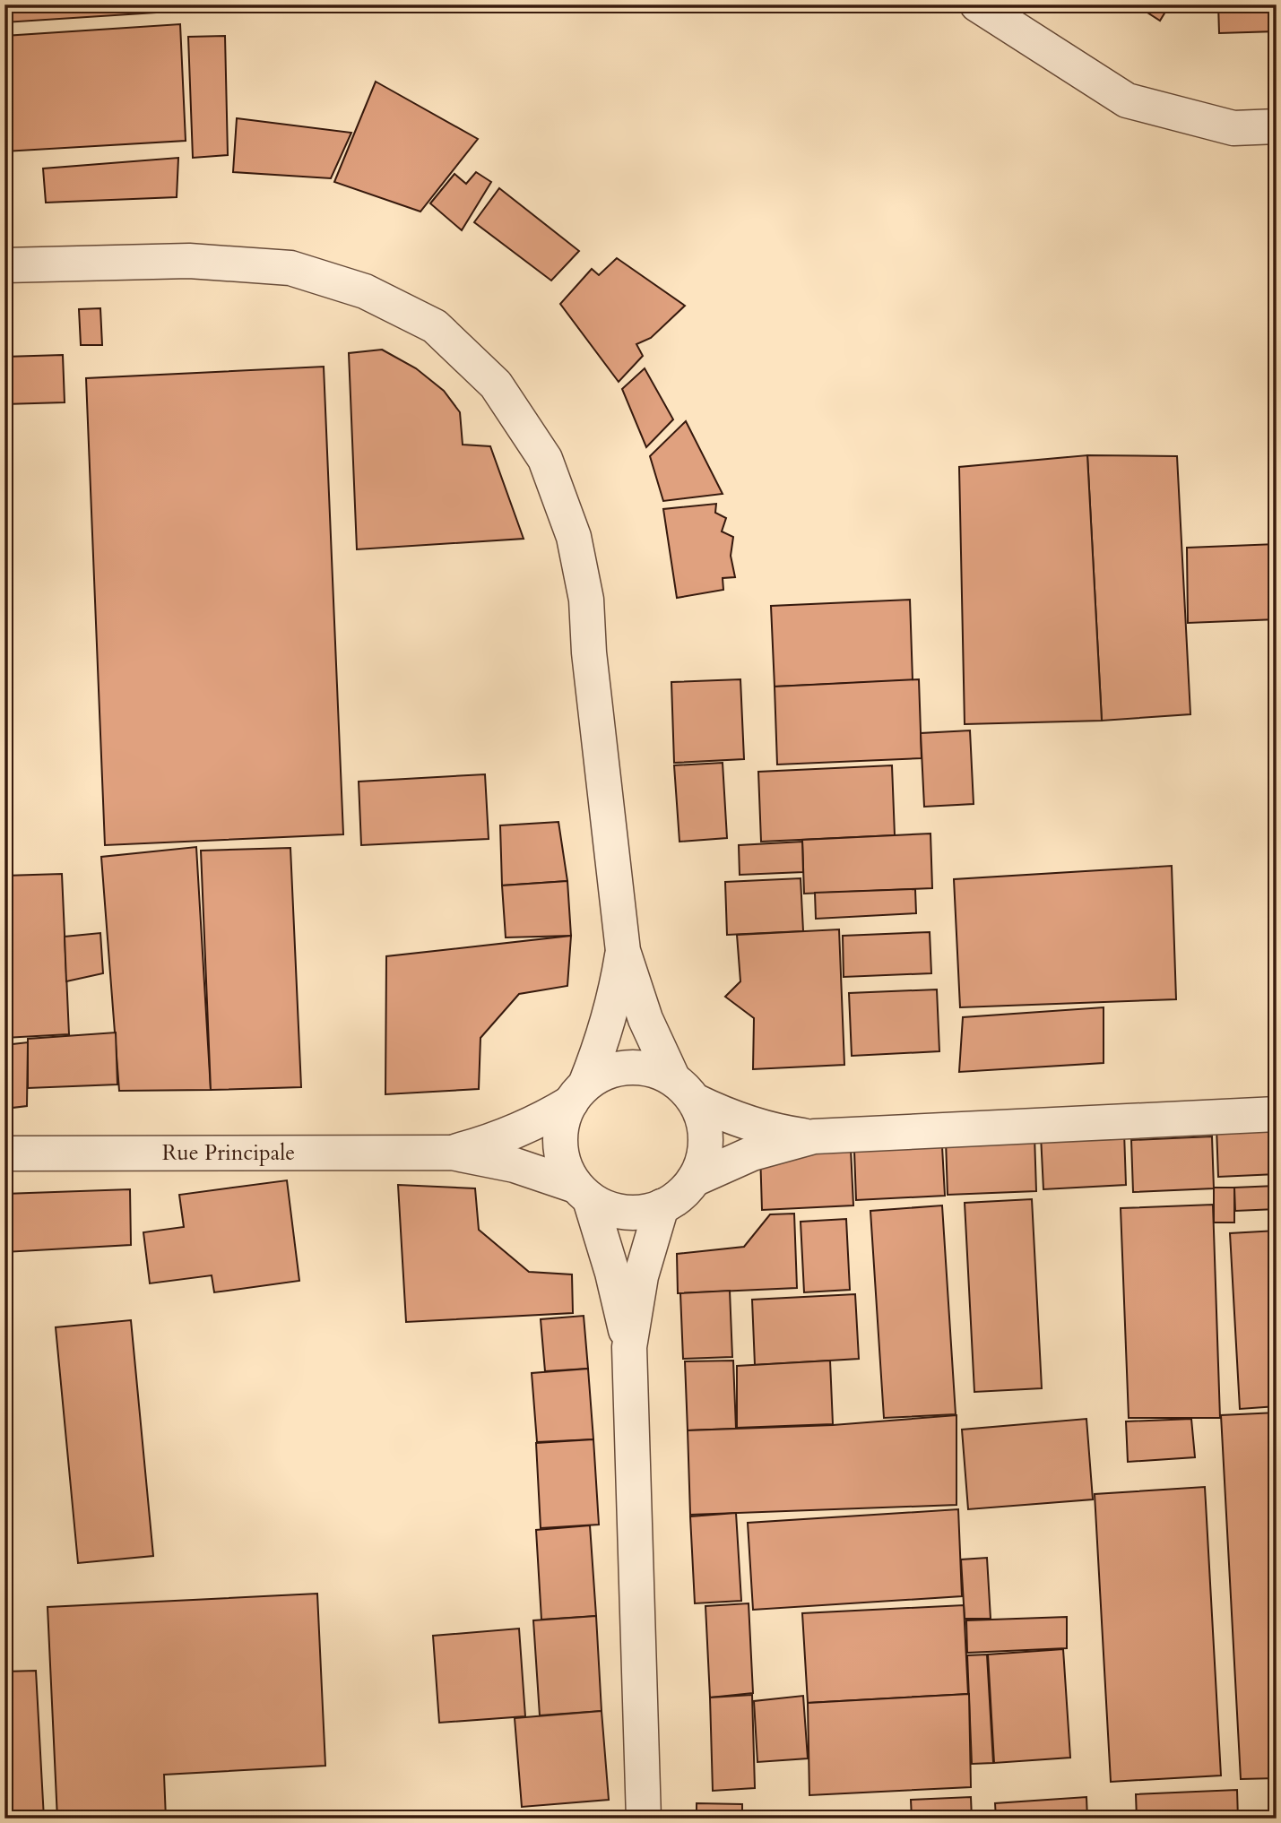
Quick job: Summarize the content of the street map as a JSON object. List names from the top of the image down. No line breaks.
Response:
{"streets":{"street":["Rue Principale"]}}
